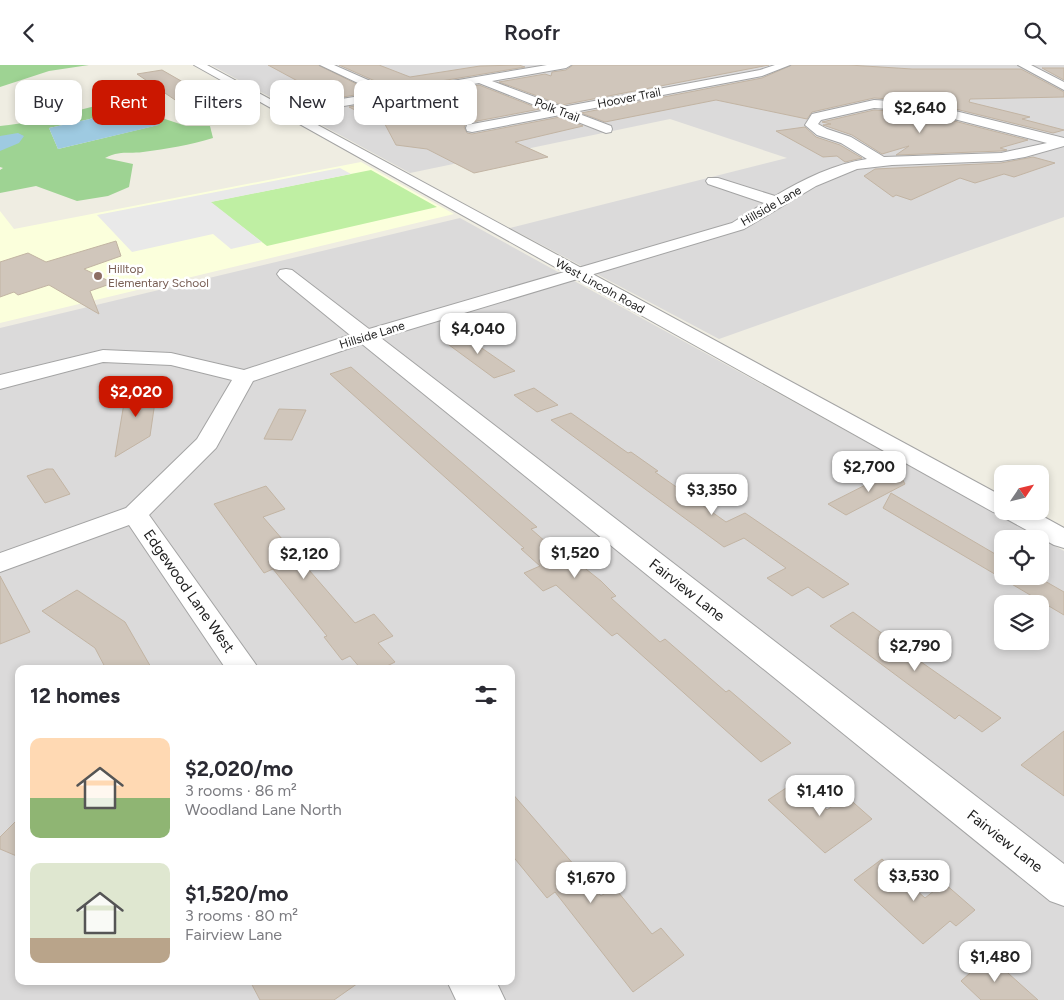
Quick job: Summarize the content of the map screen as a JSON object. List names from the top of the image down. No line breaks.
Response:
{"streets":{"street":["Hoover Trail","Polk Trail","Hillside Lane","West Lincoln Road","Fairview Lane","Edgewood Lane West"]},"crossings":[["Hoover Trail","Polk Trail"],["Hillside Lane","West Lincoln Road"],["Hillside Lane","Fairview Lane"]],"places":["Hilltop Elementary School"],"north":"top right","page":{"header":"Roofr","chip":["Buy","Rent","Filters","New","Apartment"],"price":["$2,640","$4,040","$2,020","$2,700","$3,350","$1,520","$2,120","$2,790","$1,410","$3,530","$1,670","$1,480"],"heading":"12 homes","list":[{"name":"$2,020/mo","note":"3 rooms · 86 m² · Woodland Lane North"},{"name":"$1,520/mo","note":"3 rooms · 80 m² · Fairview Lane"}]}}
